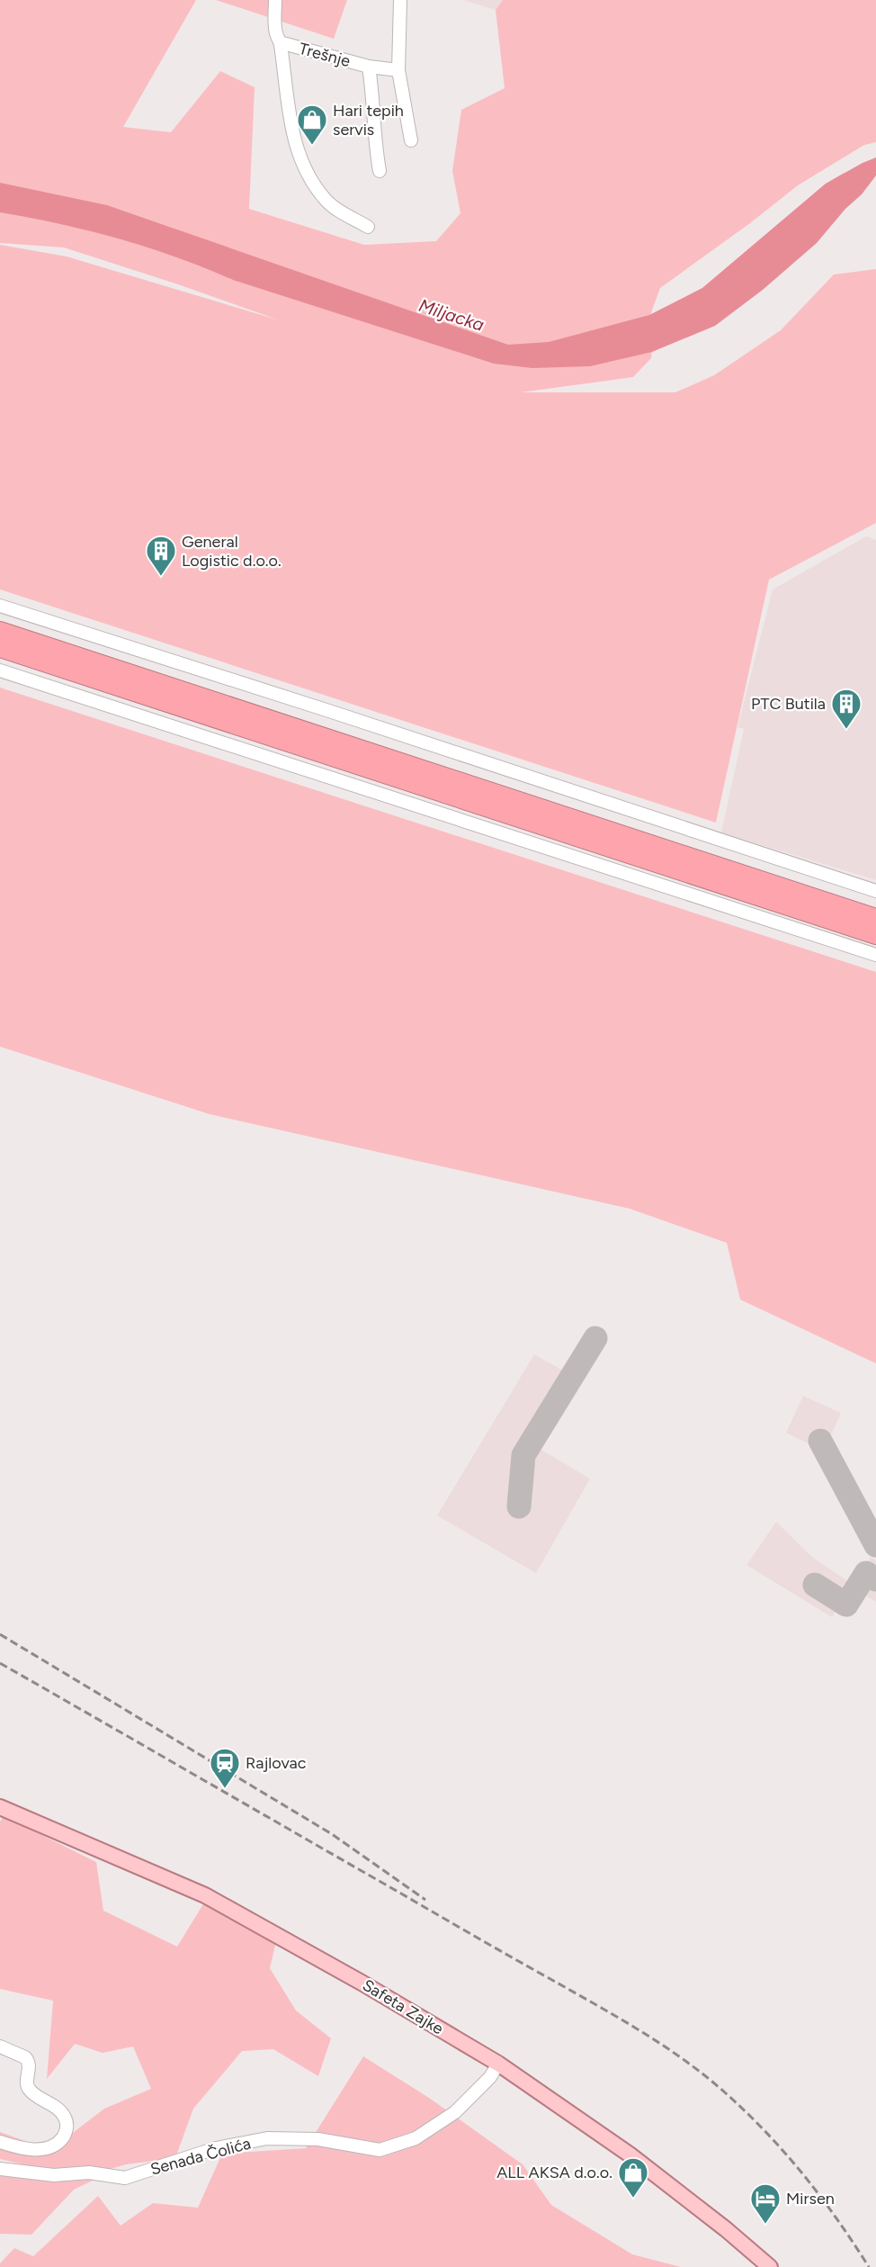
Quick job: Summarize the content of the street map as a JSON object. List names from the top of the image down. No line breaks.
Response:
{"streets":{"main road":["Safeta Zajke"],"street":["Trešnje","Senada Čolića"]},"crossings":[["Safeta Zajke","Senada Čolića"]],"water":["Miljacka"],"places":{"shop":["Hari tepih servis","ALL AKSA d.o.o."],"building":["General Logistic d.o.o.","PTC Butila"],"station":["Rajlovac"],"hotel":["Mirsen"]}}
